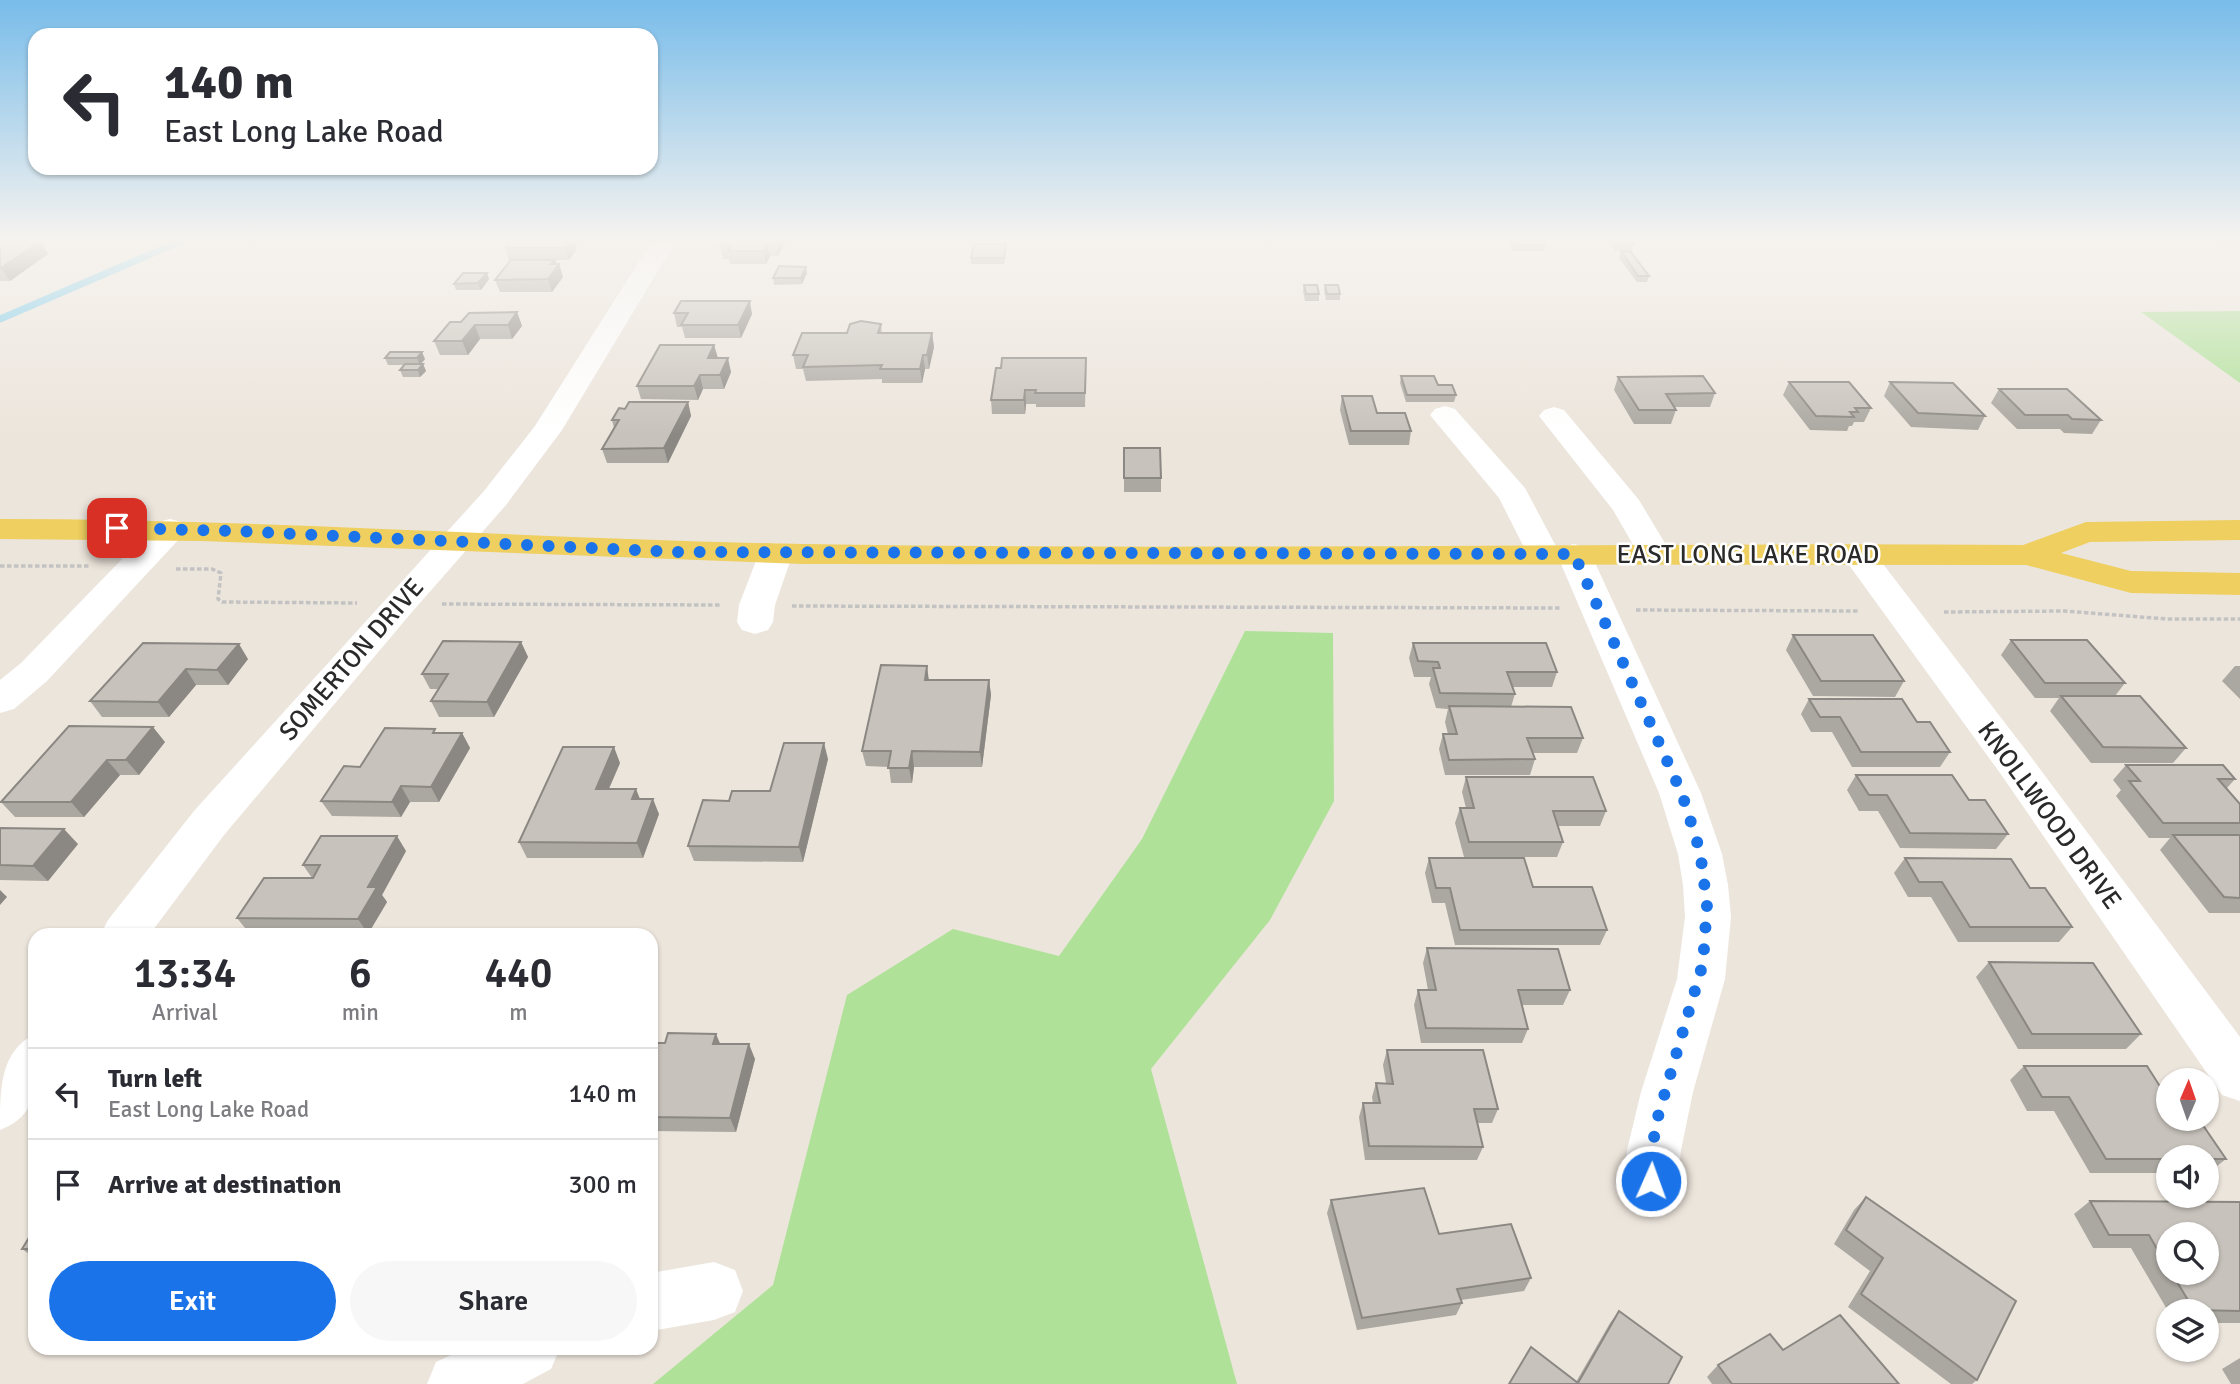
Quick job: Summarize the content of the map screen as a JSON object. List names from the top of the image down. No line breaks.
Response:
{"streets":{"main road":["EAST LONG LAKE ROAD"],"street":["SOMERTON DRIVE","KNOLLWOOD DRIVE"]},"crossings":[["EAST LONG LAKE ROAD","SOMERTON DRIVE"],["EAST LONG LAKE ROAD","KNOLLWOOD DRIVE"]],"north":"top","page":{"turn":["140 m","East Long Lake Road"],"eta":["13:34","Arrival","6","min","440","m"],"list":[{"name":"Turn left","note":"East Long Lake Road","value":"140 m"},{"name":"Arrive at destination","value":"300 m"}],"buttons":["Exit","Share"]}}
